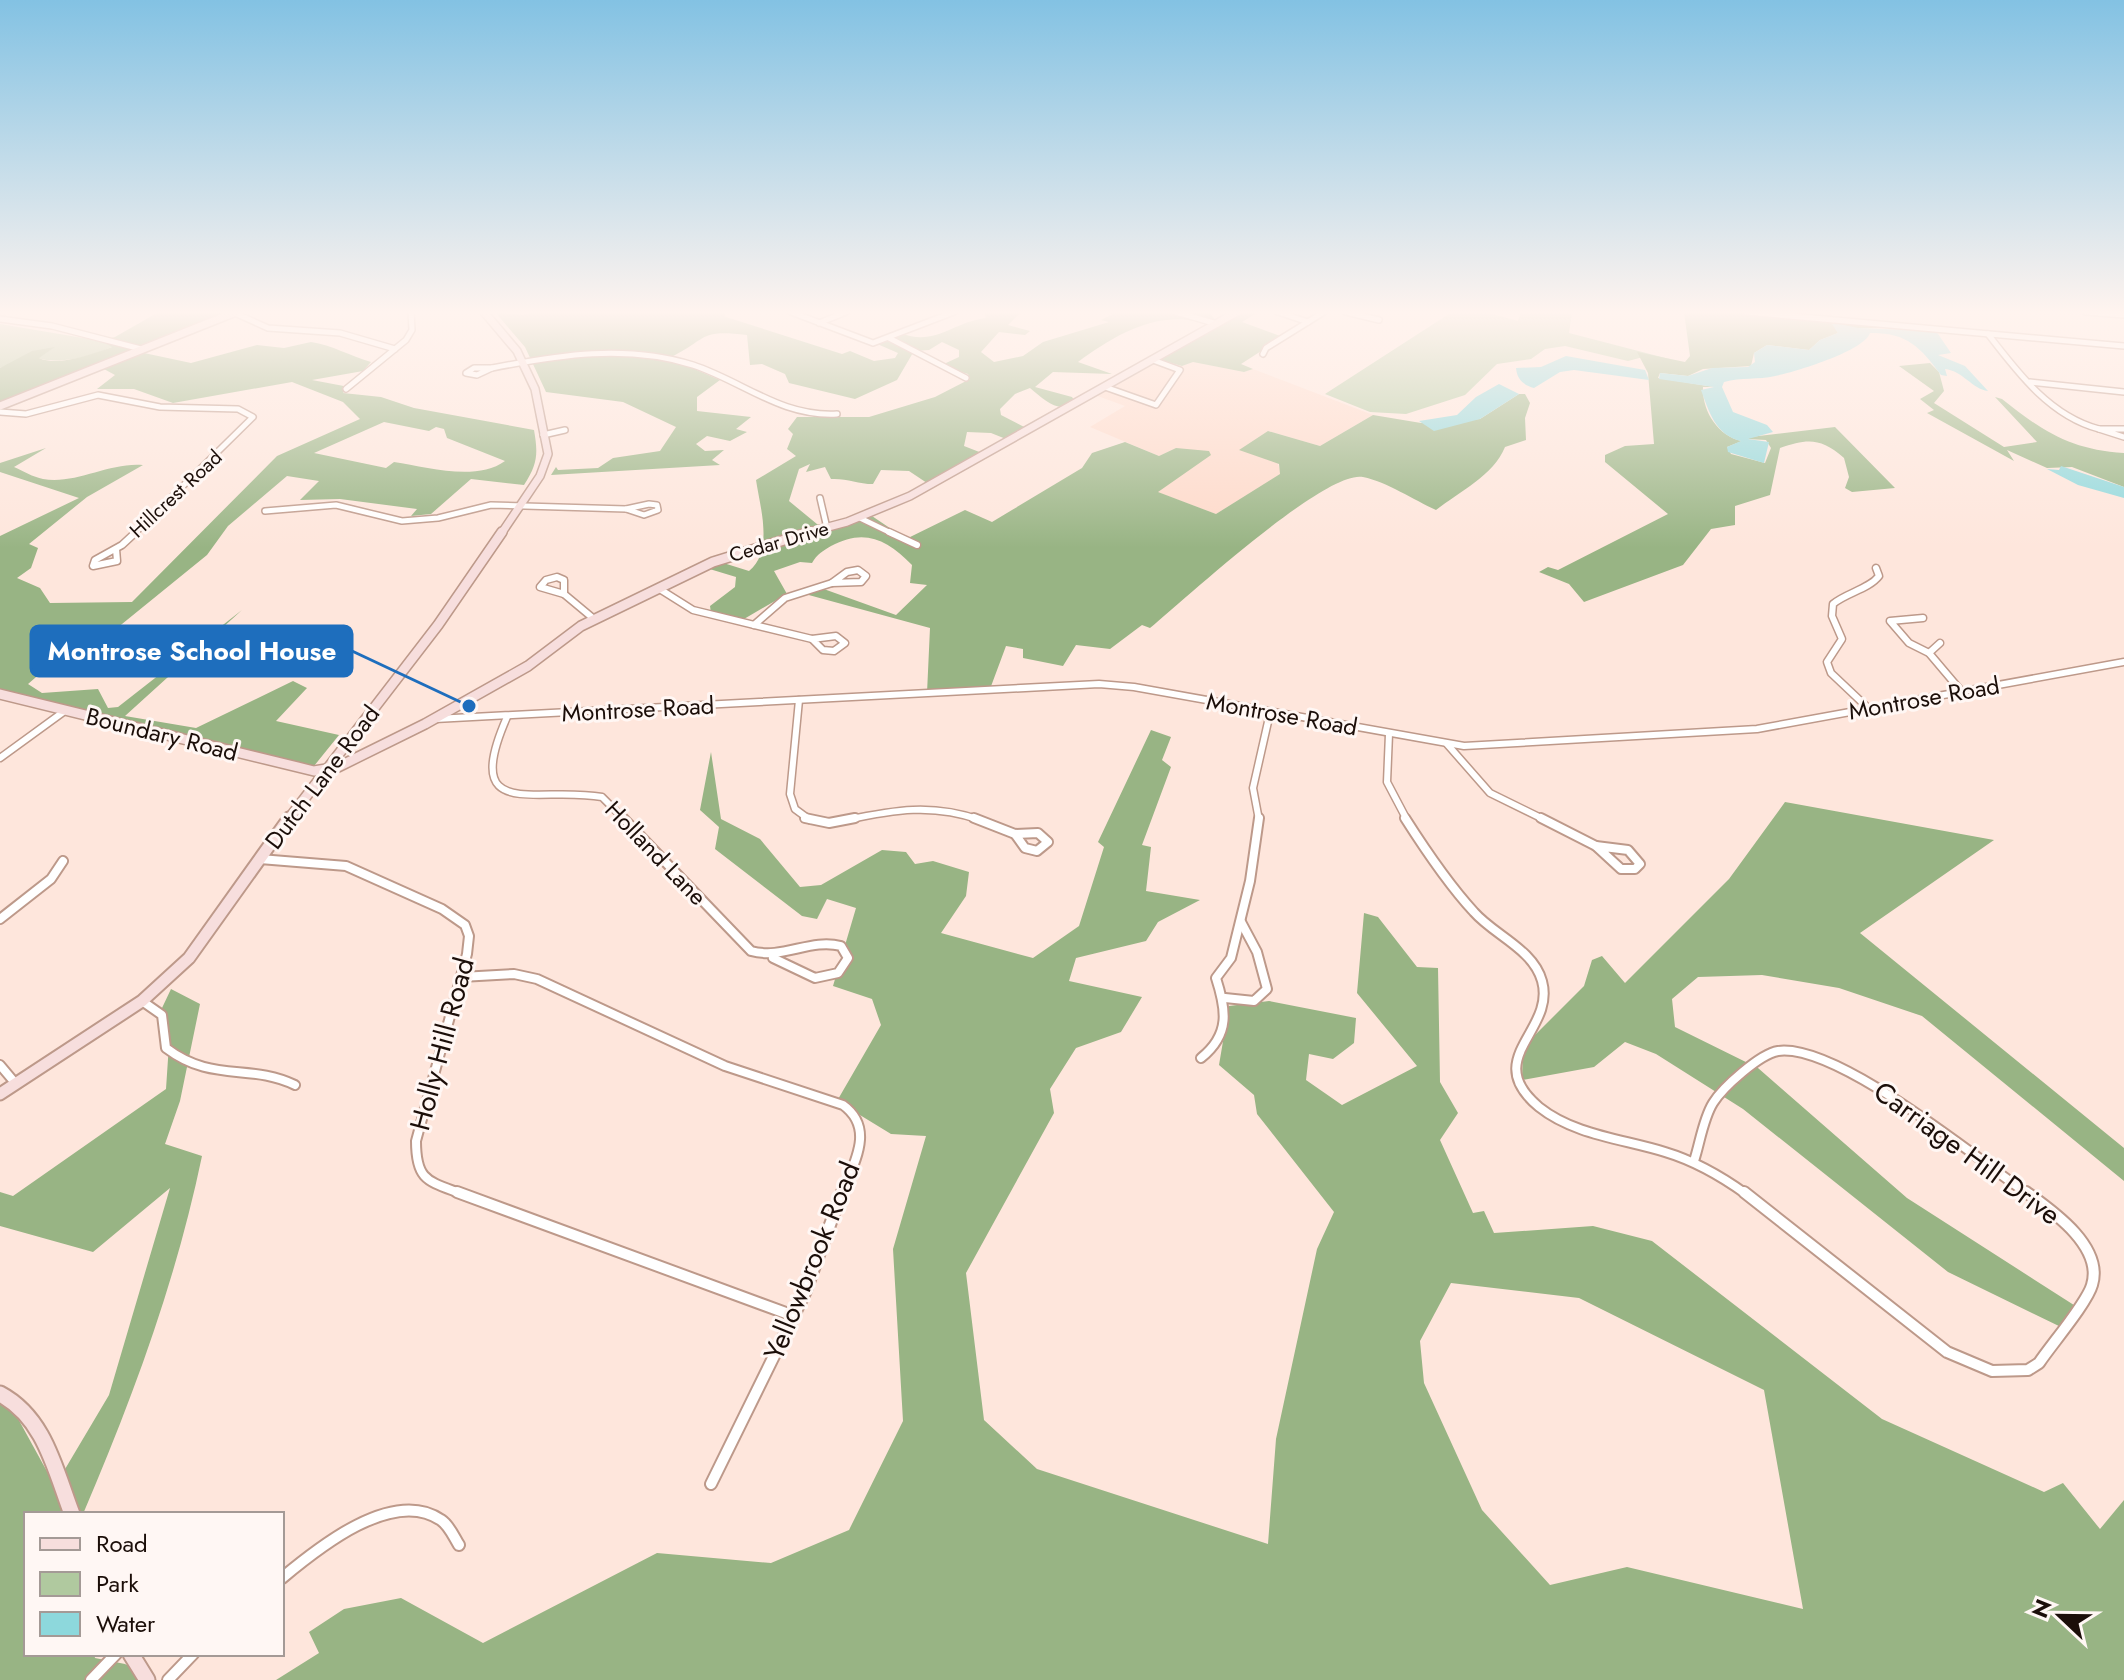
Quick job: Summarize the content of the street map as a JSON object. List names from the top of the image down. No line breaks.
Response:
{"streets":{"street":["Hillcrest Road","Cedar Drive","Montrose Road","Boundary Road","Dutch Lane Road","Holland Lane","Holly Hill Road","Carriage Hill Drive","Yellowbrook Road"]},"crossings":[["Cedar Drive","Montrose Road"],["Cedar Drive","Boundary Road"],["Cedar Drive","Dutch Lane Road"],["Montrose Road","Holland Lane"],["Montrose Road","Carriage Hill Drive"],["Boundary Road","Dutch Lane Road"],["Dutch Lane Road","Holly Hill Road"],["Holly Hill Road","Yellowbrook Road"]],"places":["Montrose School House"],"legend":["Road","Park","Water"],"north":"left"}
